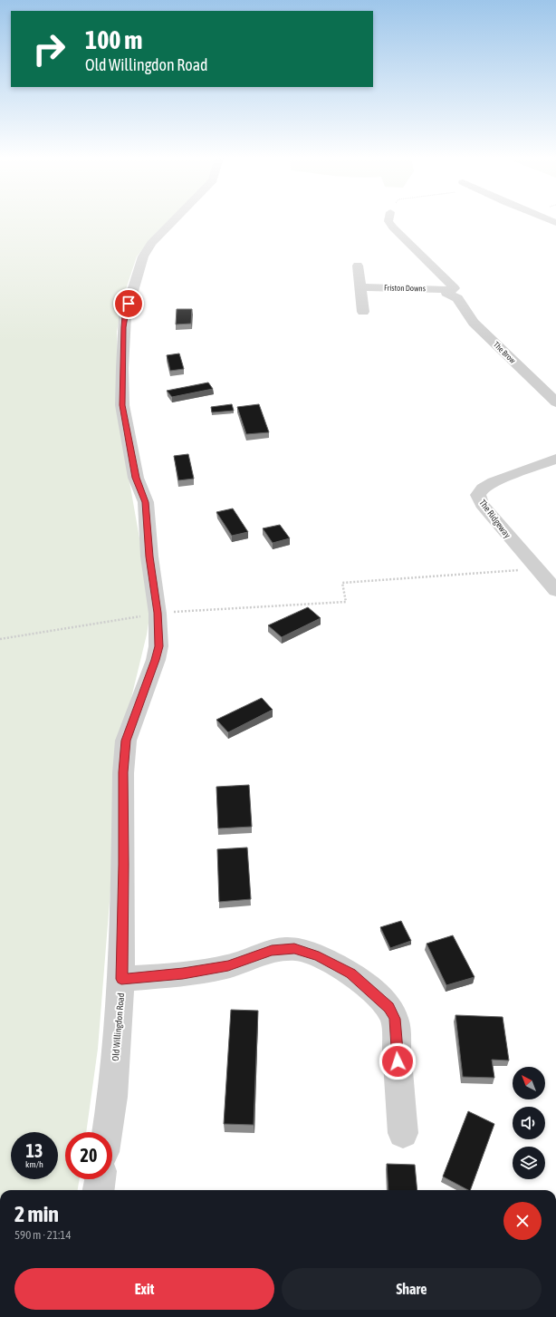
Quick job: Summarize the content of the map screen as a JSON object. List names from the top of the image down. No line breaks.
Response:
{"streets":{"street":["Friston Downs","The Brow","The Ridgeway","Old Willingdon Road"]},"crossings":[["Friston Downs","The Brow"]],"north":"top left","page":{"turn":["100 m","Old Willingdon Road"],"speed":"13 km/h","limit":"20","heading":["2 min","590 m · 21:14"],"buttons":["Exit","Share"]}}
